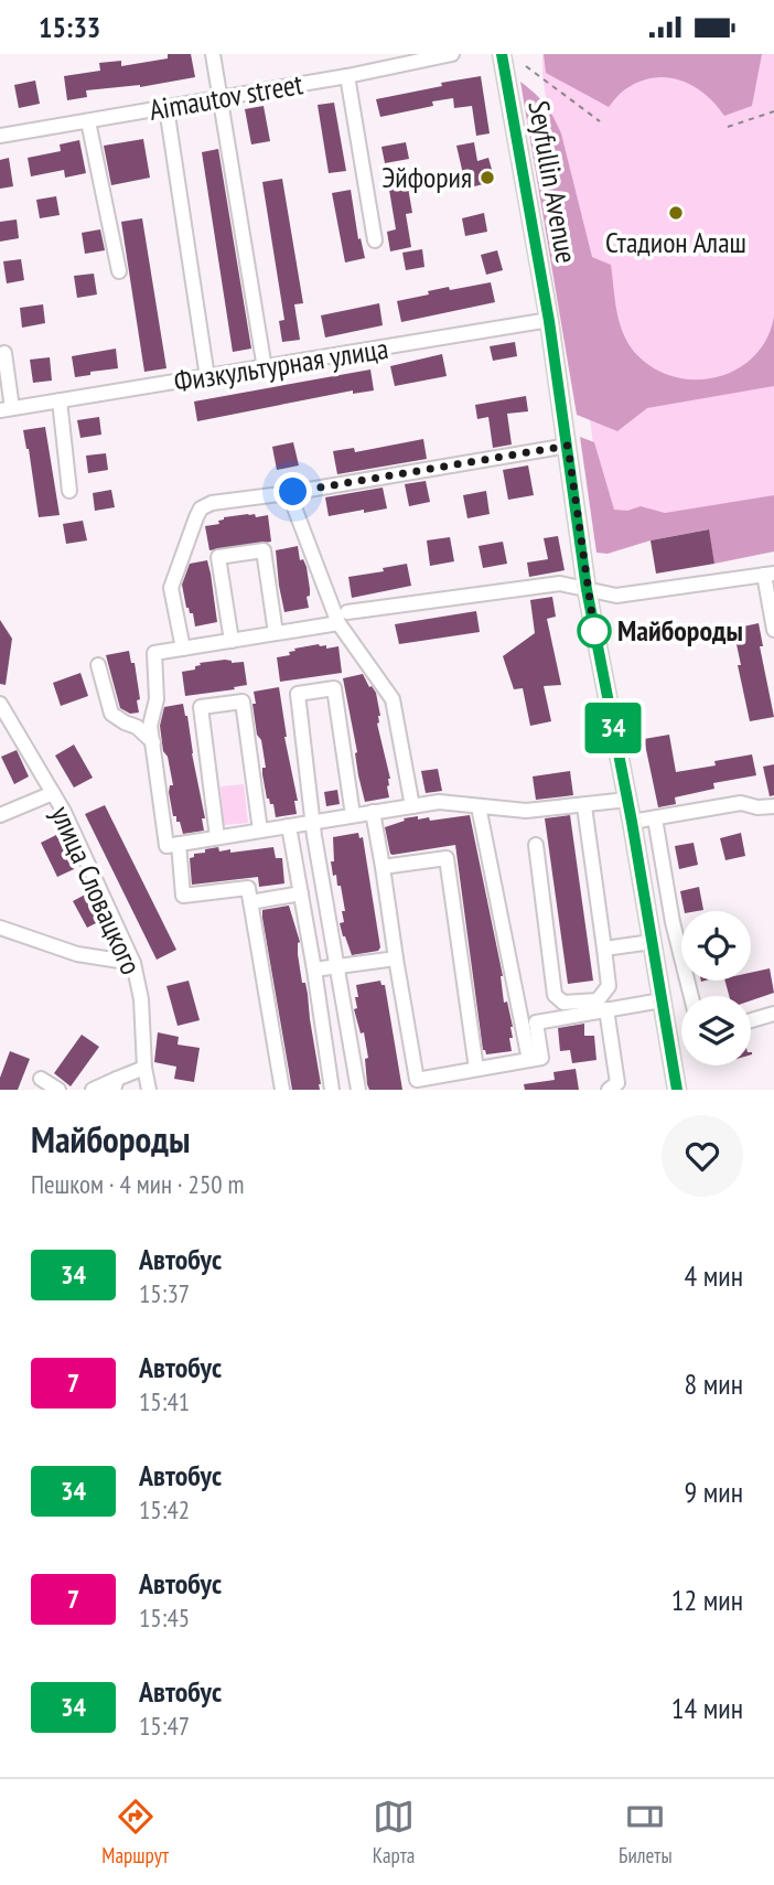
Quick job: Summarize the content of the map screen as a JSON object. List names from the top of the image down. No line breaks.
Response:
{"streets":{"main road":["Seyfullin Avenue"],"street":["Aimautov street","Физкультурная улица","улица Словацкого"]},"crossings":[["Seyfullin Avenue","Физкультурная улица"]],"places":["Эйфория","Стадион Алаш","Майбороды"],"lines":["bus line 34"],"page":{"status":"15:33","on_map":"34","heading":["Майбороды","Пешком · 4 мин · 250 m"],"list":[{"mark":"34","name":"Автобус","note":"15:37","value":"4 мин"},{"mark":"7","name":"Автобус","note":"15:41","value":"8 мин"},{"mark":"34","name":"Автобус","note":"15:42","value":"9 мин"},{"mark":"7","name":"Автобус","note":"15:45","value":"12 мин"},{"mark":"34","name":"Автобус","note":"15:47","value":"14 мин"}],"tabs":["Маршрут","Карта","Билеты"]}}
